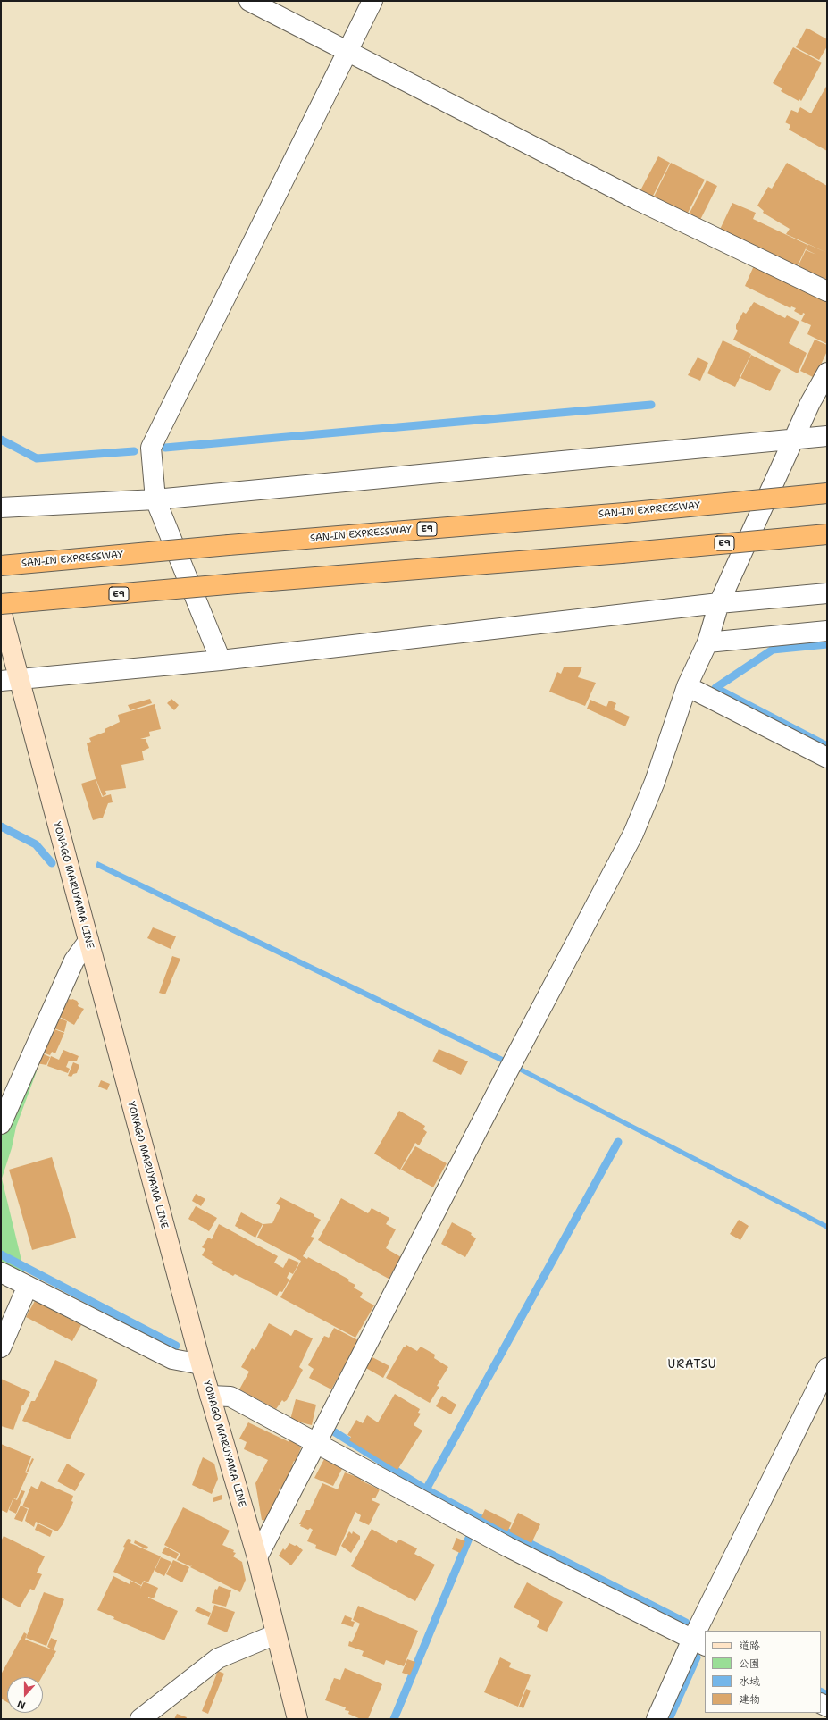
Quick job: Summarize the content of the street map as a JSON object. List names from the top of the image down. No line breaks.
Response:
{"streets":{"highway":["SAN-IN EXPRESSWAY","E9"],"main road":["YONAGO MARUYAMA LINE"]},"districts":["URATSU"],"legend":["道路","公園","水域","建物"],"north":"bottom"}
